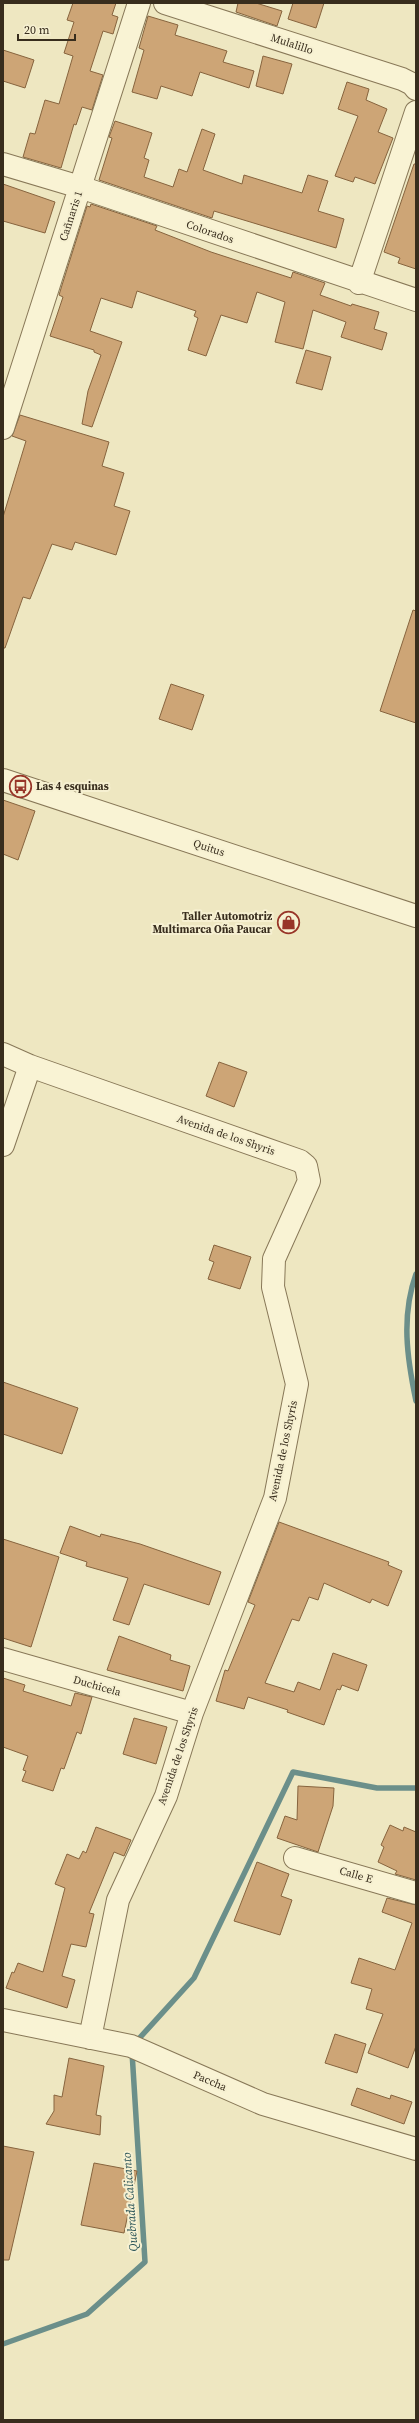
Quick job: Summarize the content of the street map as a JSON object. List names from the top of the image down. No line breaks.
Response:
{"streets":{"street":["Mulalillo","Cañnaris 1","Colorados","Quitus","Avenida de los Shyris","Duchicela","Calle E","Paccha"]},"crossings":[["Cañnaris 1","Colorados"],["Avenida de los Shyris","Duchicela"],["Avenida de los Shyris","Paccha"]],"water":["Quebrada Calicanto"],"places":{"bus stop":["Las 4 esquinas"],"shop":["Taller Automotriz Multimarca Oña Paucar"]},"scale_bar":"20 m"}
